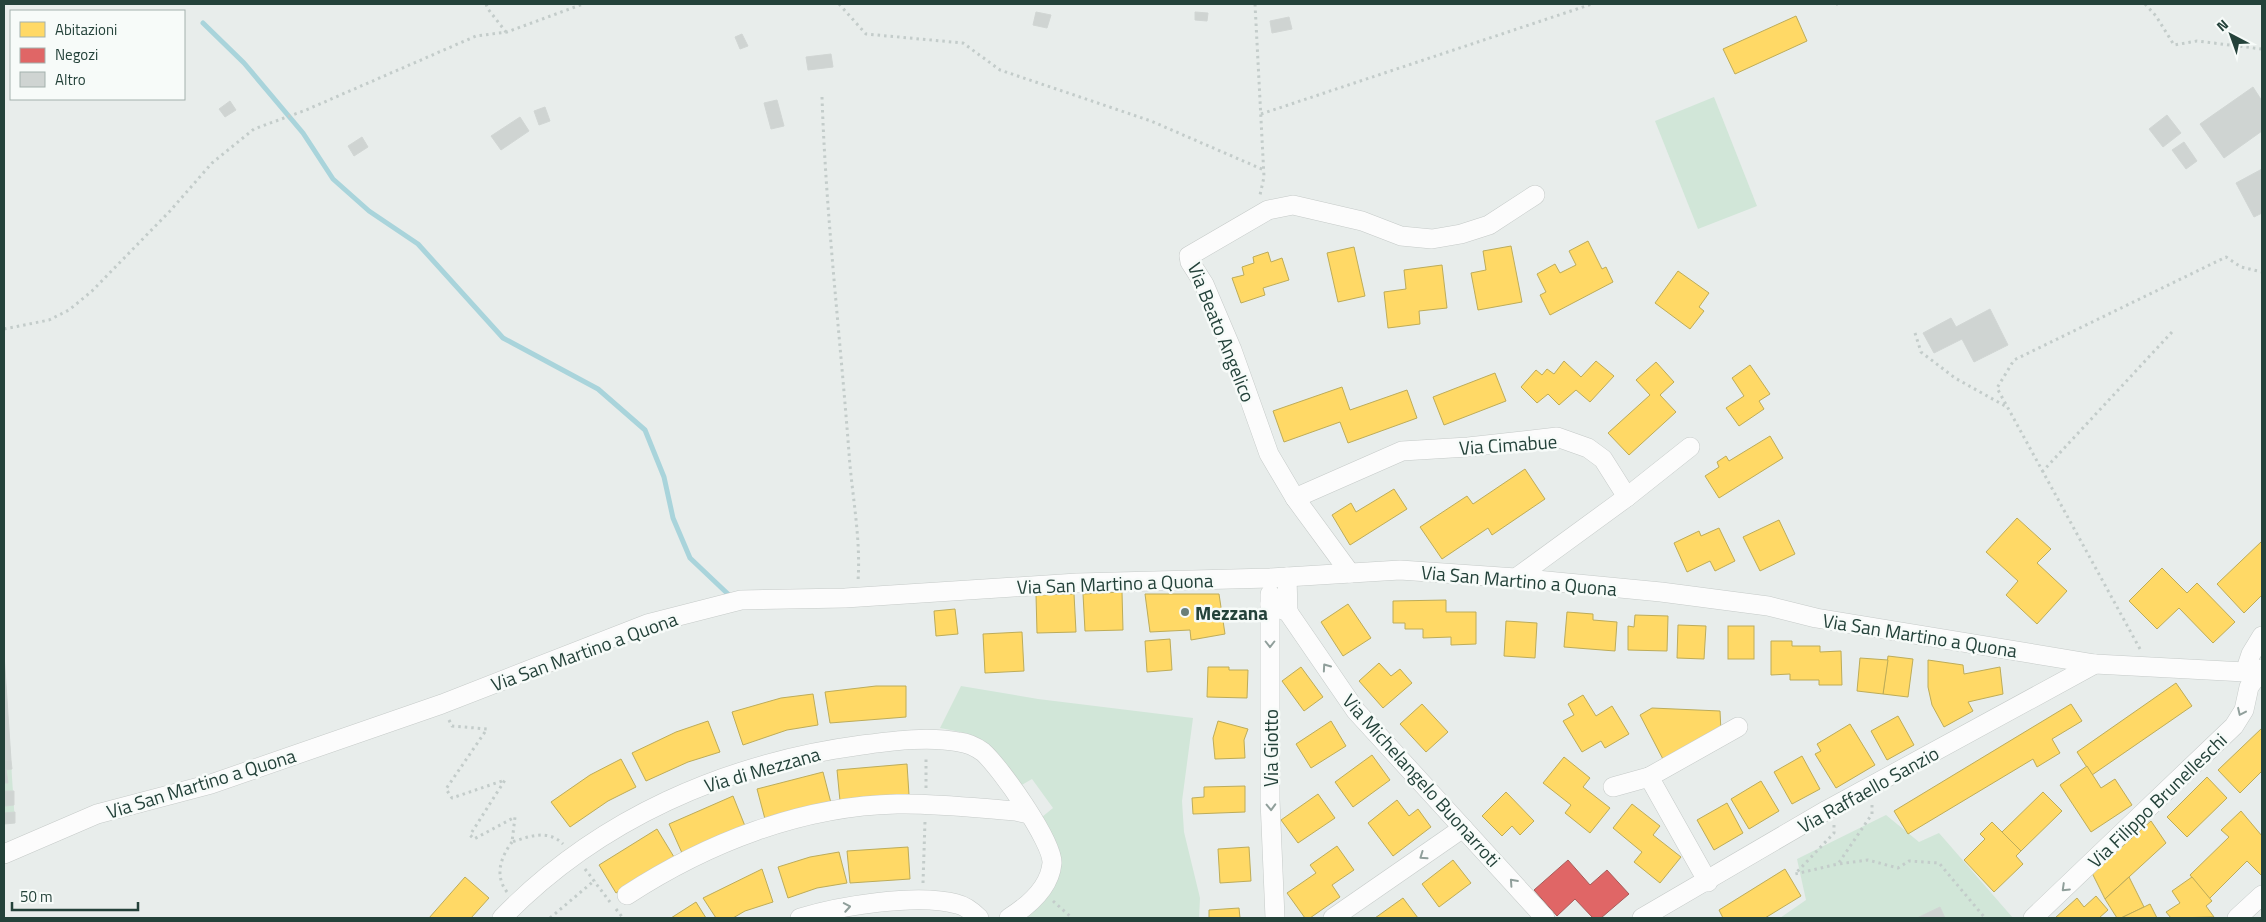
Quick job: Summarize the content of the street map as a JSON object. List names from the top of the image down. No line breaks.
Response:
{"streets":{"street":["Via Beato Angelico","Via Cimabue","Via San Martino a Quona","Via Giotto","Via di Mezzana","Via Michelangelo Buonarroti","Via Raffaello Sanzio","Via Filippo Brunelleschi"]},"crossings":[["Via Beato Angelico","Via Cimabue"],["Via Beato Angelico","Via San Martino a Quona"],["Via San Martino a Quona","Via Giotto"],["Via San Martino a Quona","Via Raffaello Sanzio"],["Via San Martino a Quona","Via Filippo Brunelleschi"]],"one_way":["Via Giotto","Via Michelangelo Buonarroti","Via Filippo Brunelleschi"],"places":["Mezzana"],"legend":["Abitazioni","Negozi","Altro"],"scale_bar":"50 m","north":"top left"}
